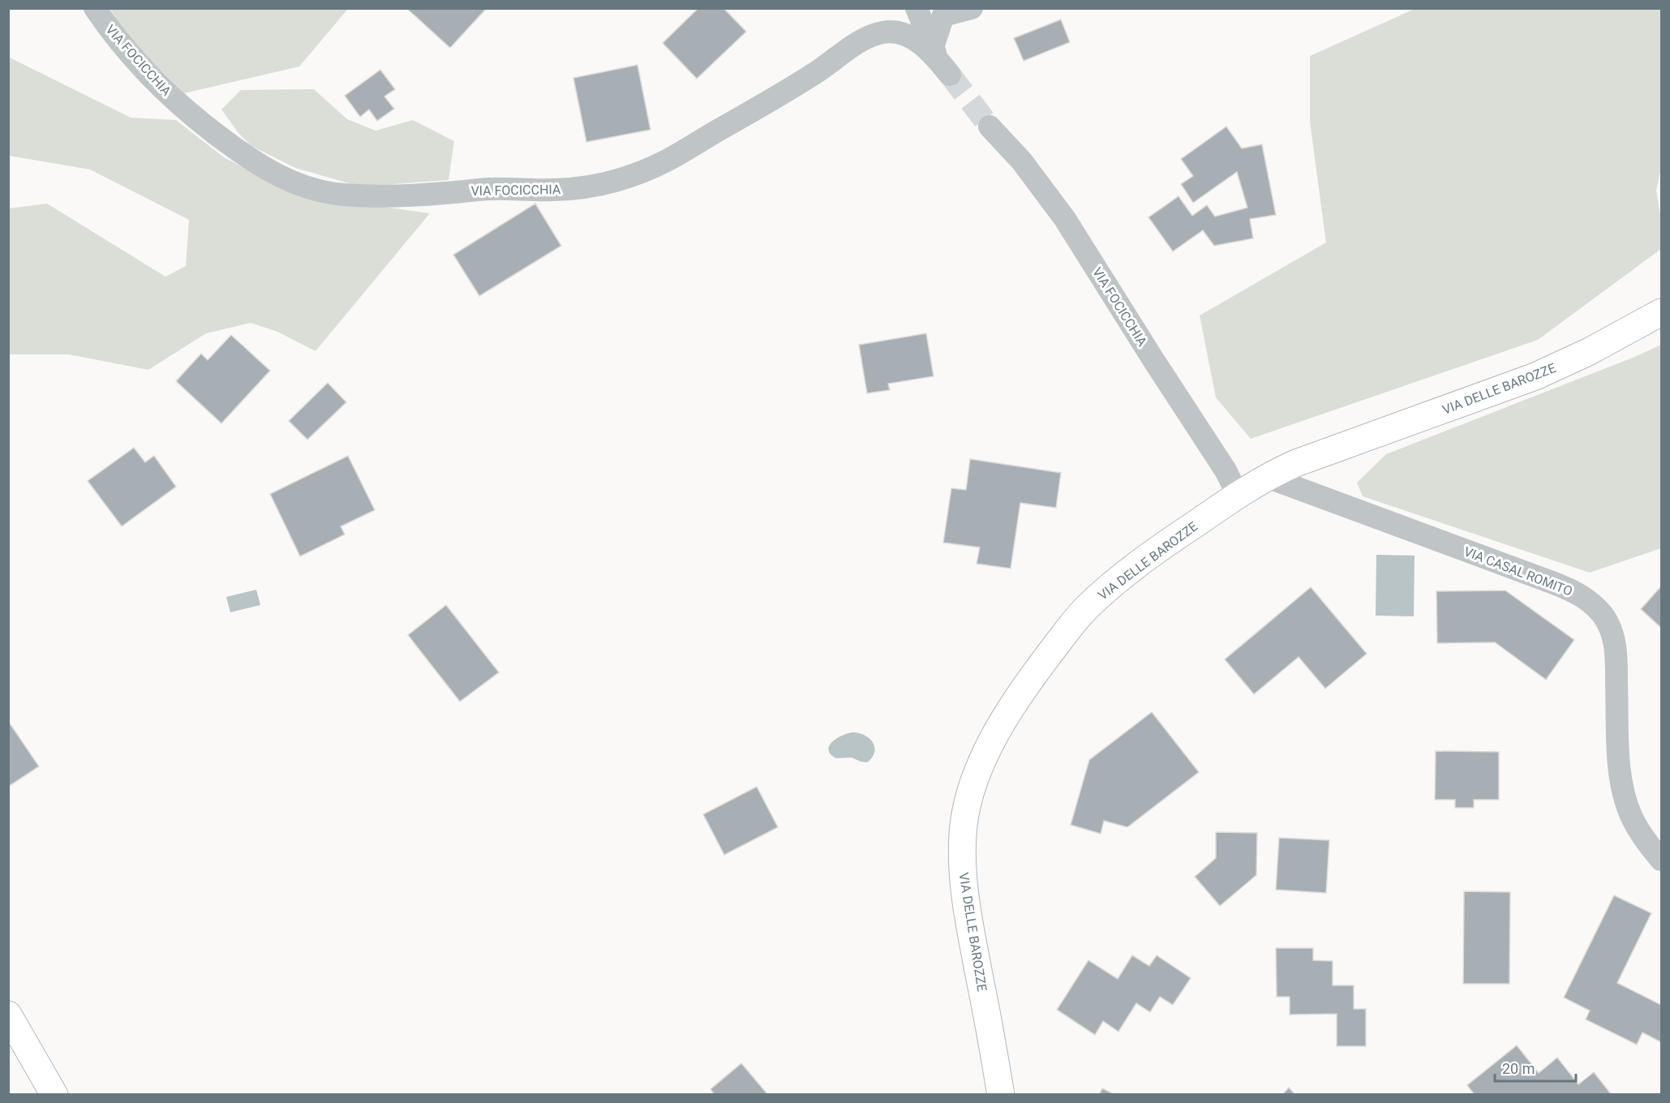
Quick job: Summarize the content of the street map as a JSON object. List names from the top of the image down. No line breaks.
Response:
{"streets":{"main road":["VIA DELLE BAROZZE"],"street":["VIA FOCICCHIA","VIA CASAL ROMITO"]},"crossings":[["VIA FOCICCHIA","VIA DELLE BAROZZE"],["VIA DELLE BAROZZE","VIA CASAL ROMITO"]],"scale_bar":"20 m"}
